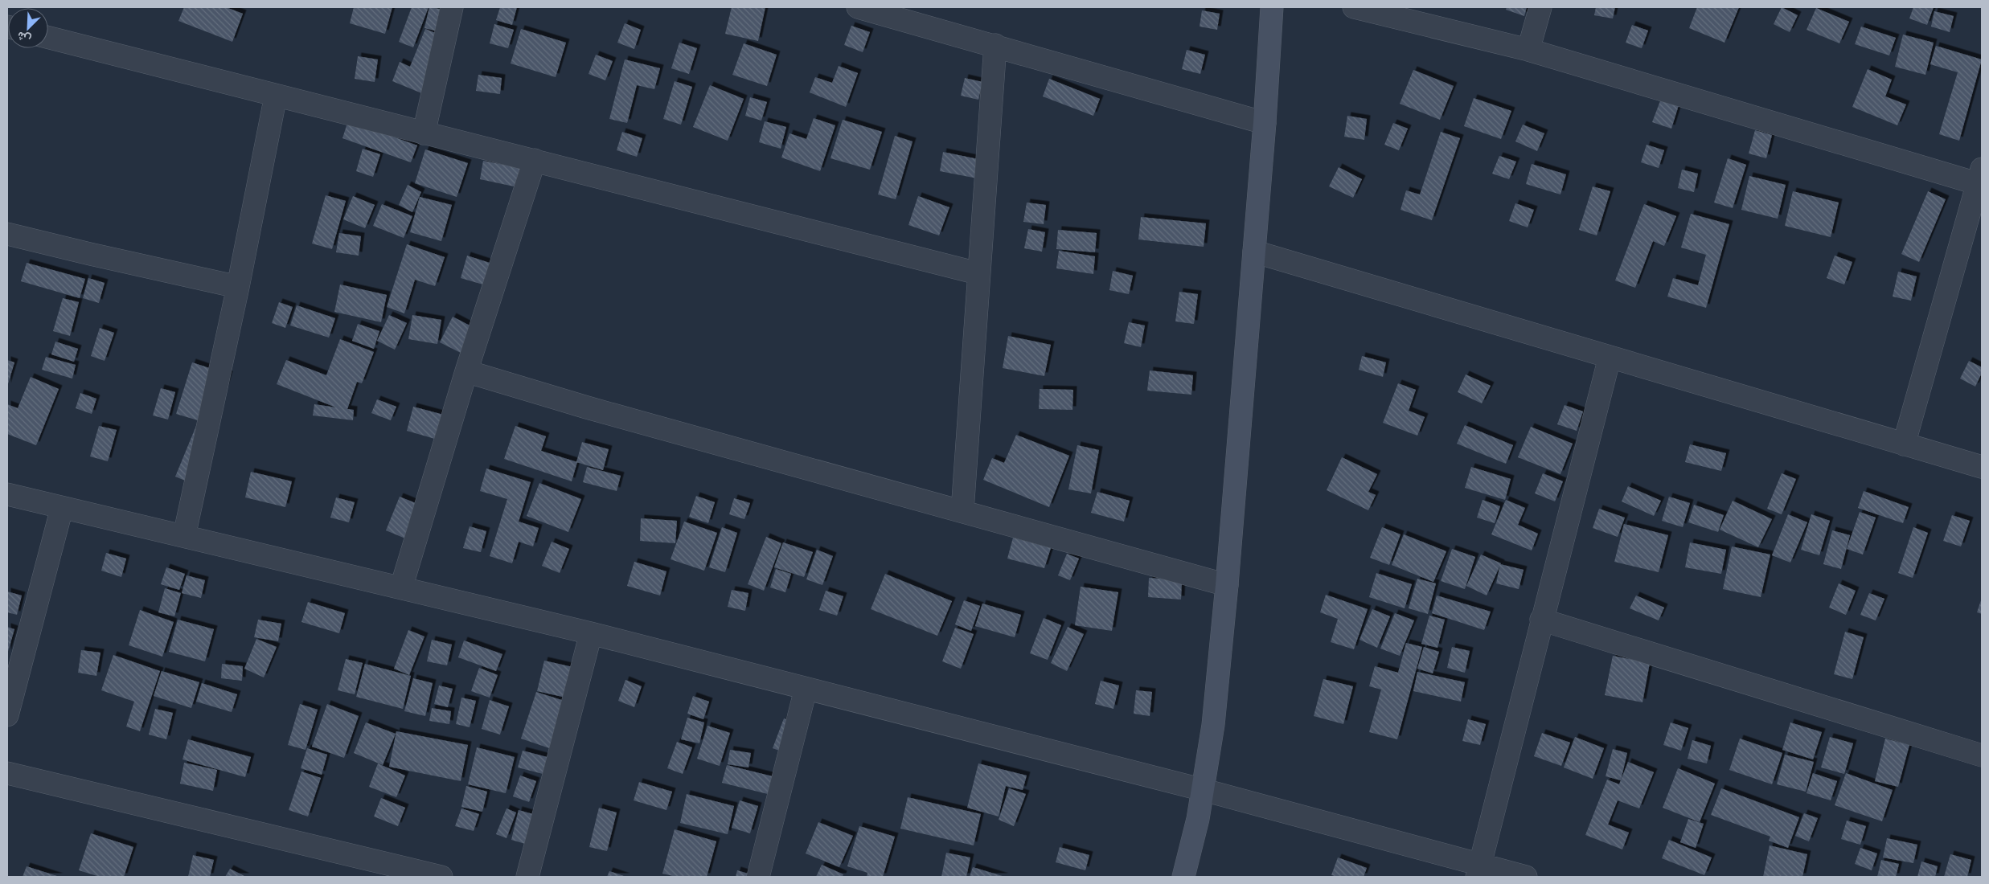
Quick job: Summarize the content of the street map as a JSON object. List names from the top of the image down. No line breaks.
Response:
{"north":"bottom left"}
